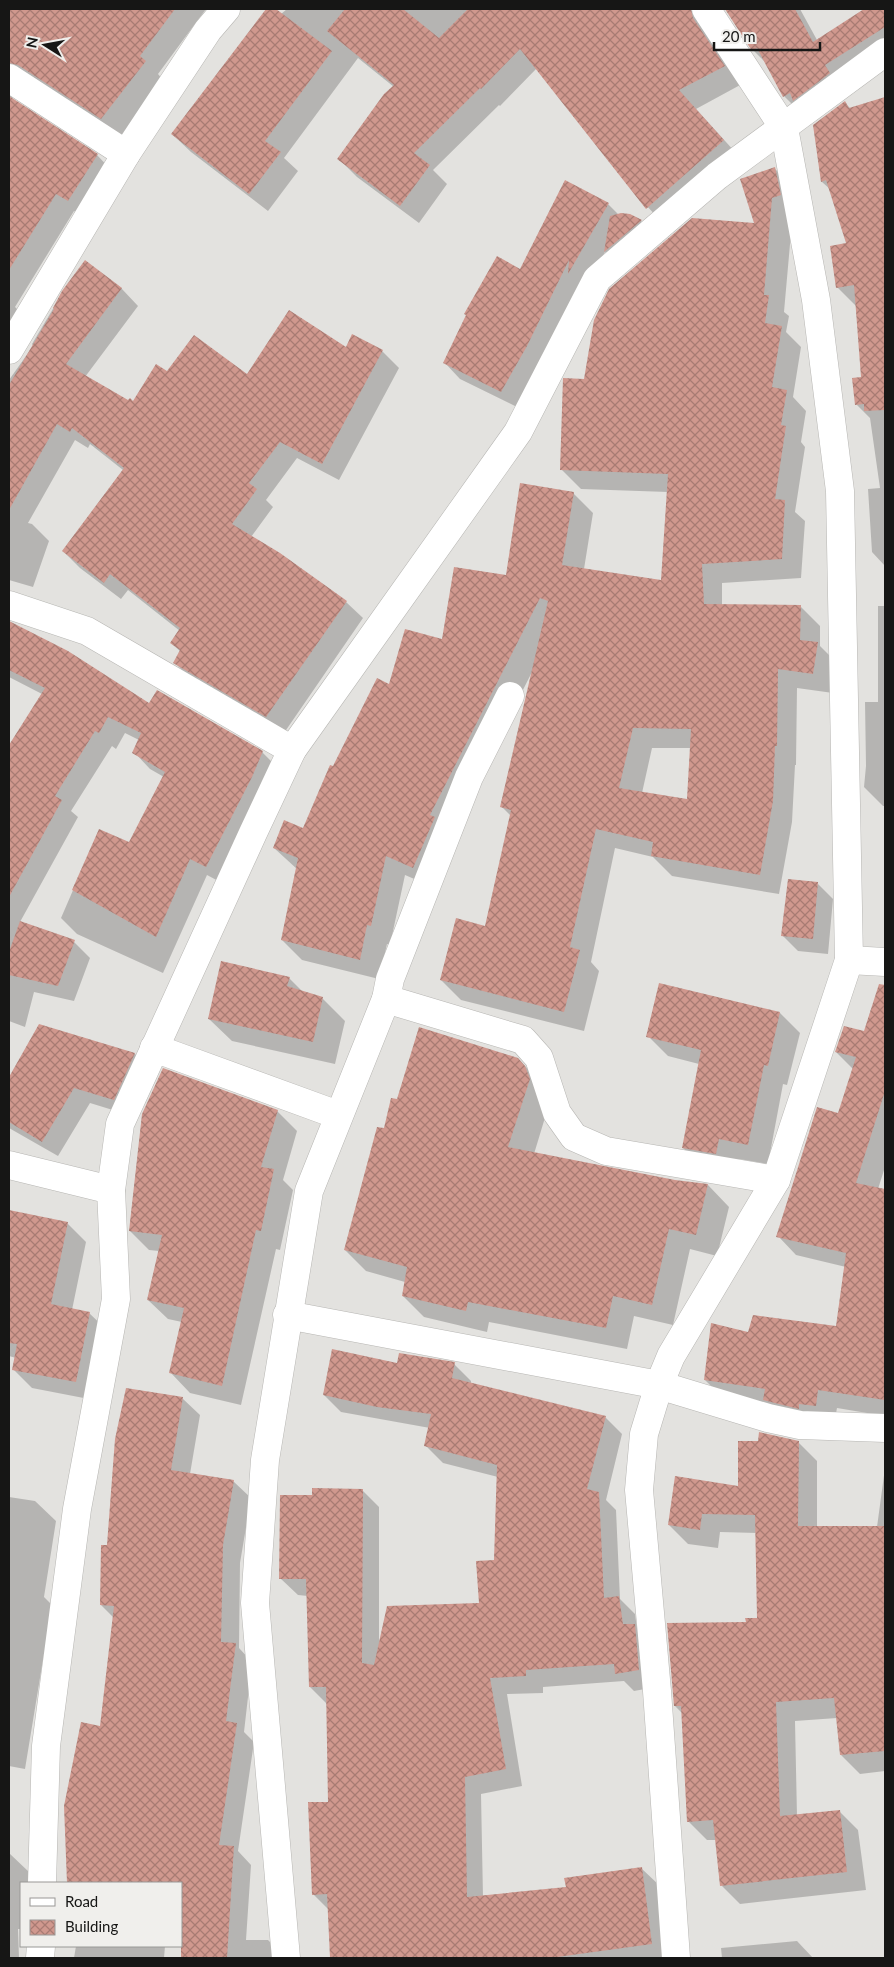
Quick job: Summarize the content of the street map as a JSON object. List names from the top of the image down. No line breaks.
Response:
{"legend":["Road","Building"],"scale_bar":"20 m","north":"left"}
